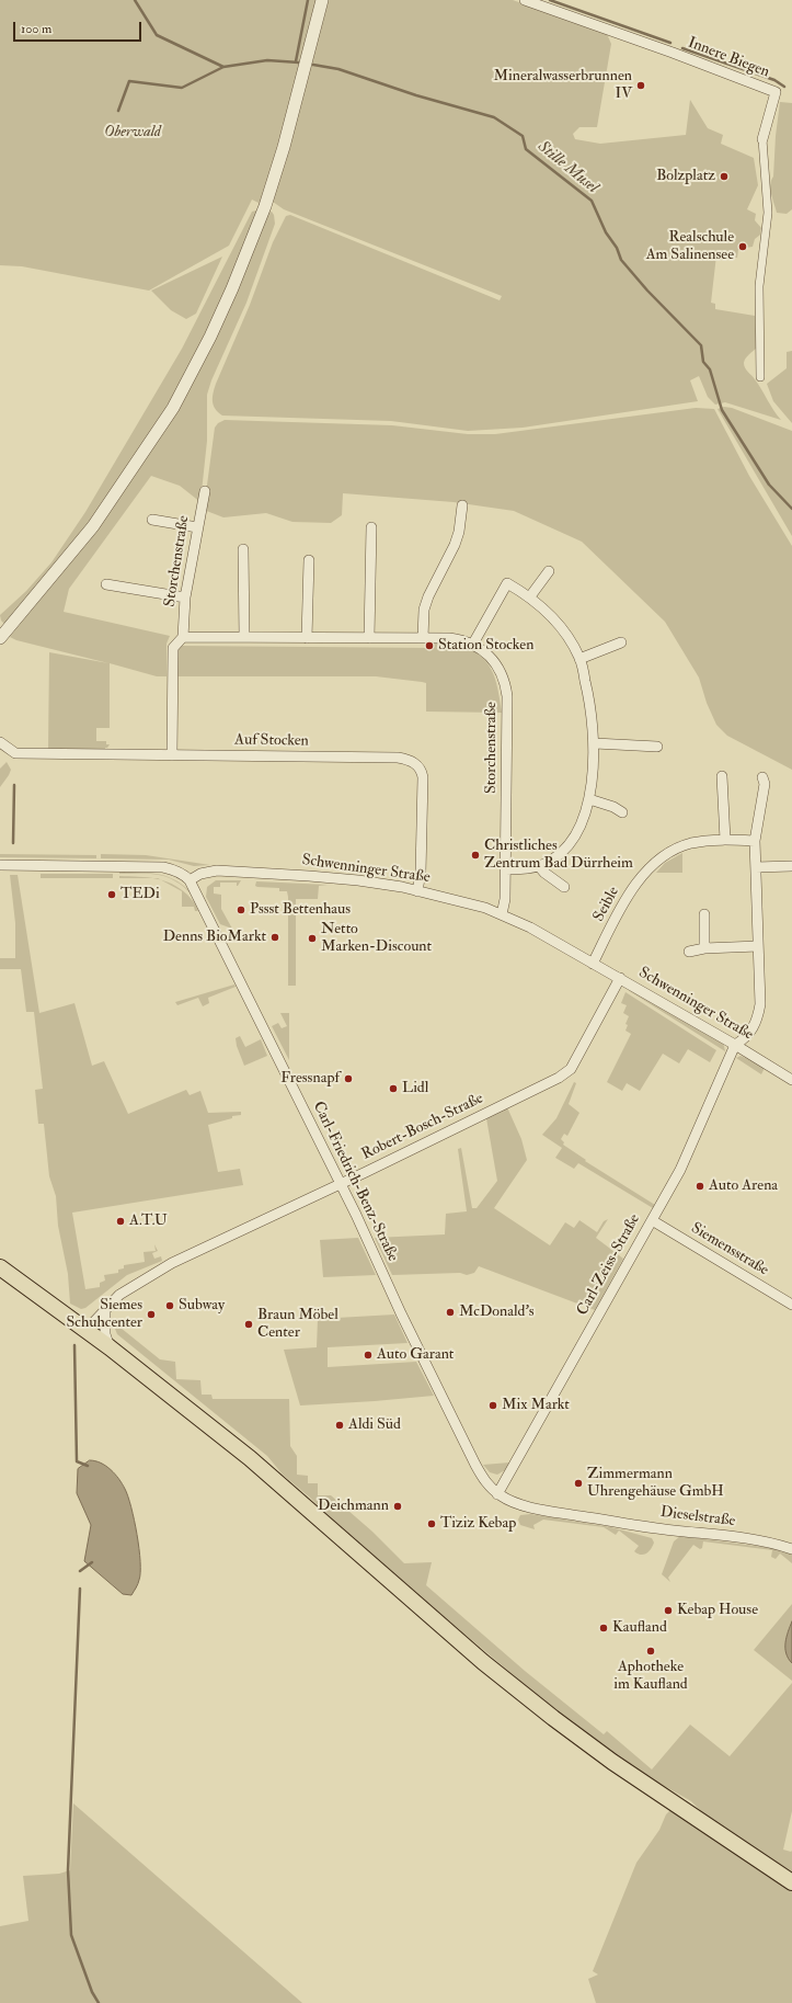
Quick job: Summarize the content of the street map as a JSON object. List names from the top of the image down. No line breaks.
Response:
{"streets":{"street":["Innere Biegen","Storchenstraße","Auf Stocken","Schwenninger Straße","Seible","Robert-Bosch-Straße","Carl-Friedrich-Benz-Straße","Siemensstraße","Carl-Zeiss-Straße","Dieselstraße"]},"crossings":[["Storchenstraße","Auf Stocken"],["Storchenstraße","Schwenninger Straße"],["Auf Stocken","Schwenninger Straße"],["Schwenninger Straße","Seible"],["Schwenninger Straße","Robert-Bosch-Straße"],["Schwenninger Straße","Carl-Friedrich-Benz-Straße"],["Schwenninger Straße","Carl-Zeiss-Straße"],["Robert-Bosch-Straße","Carl-Friedrich-Benz-Straße"],["Carl-Friedrich-Benz-Straße","Carl-Zeiss-Straße"],["Carl-Friedrich-Benz-Straße","Dieselstraße"],["Siemensstraße","Carl-Zeiss-Straße"],["Carl-Zeiss-Straße","Dieselstraße"]],"water":["Stille Musel"],"parks":["Oberwald"],"places":["Mineralwasserbrunnen IV","Bolzplatz","Realschule Am Salinensee","Station Stocken","Christliches Zentrum Bad Dürrheim","TEDi","Pssst Bettenhaus","Denns BioMarkt","Netto Marken-Discount","Fressnapf","Lidl","Auto Arena","A.T.U","Subway","McDonald's","Siemes Schuhcenter","Braun Möbel Center","Auto Garant","Mix Markt","Aldi Süd","Zimmermann Uhrengehäuse GmbH","Deichmann","Tiziz Kebap","Kebap House","Kaufland","Aphotheke im Kaufland"],"scale_bar":"100 m"}
